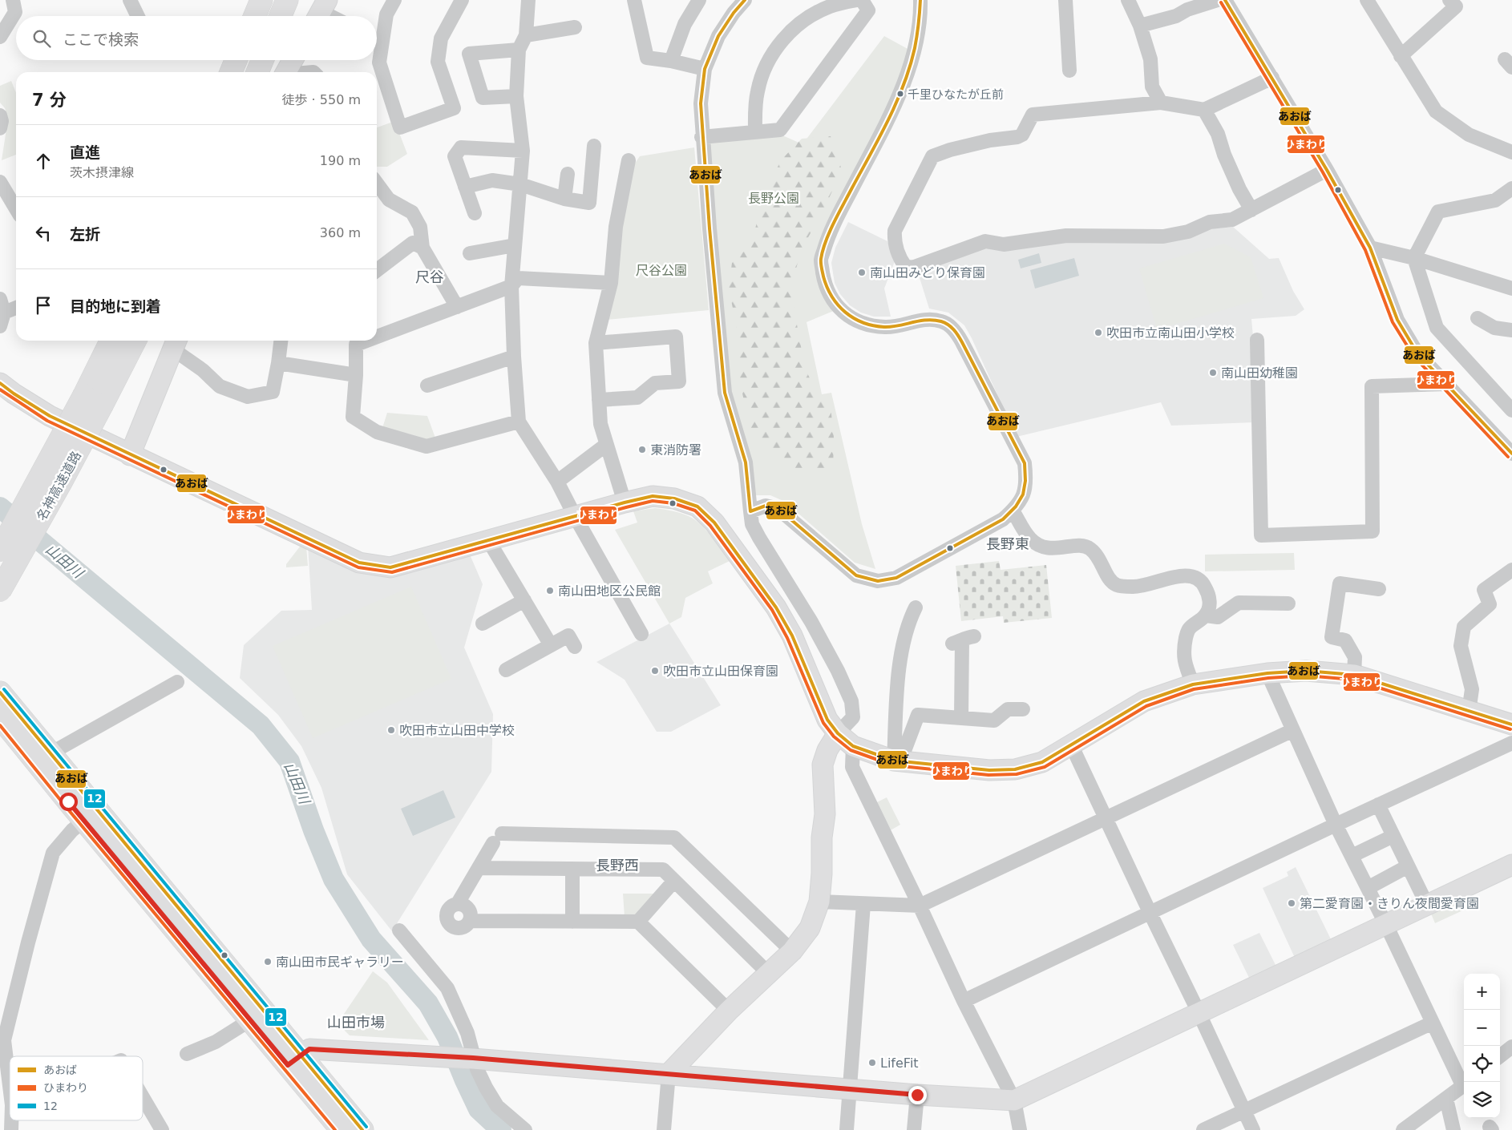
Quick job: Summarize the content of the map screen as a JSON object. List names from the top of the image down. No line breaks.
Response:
{"streets":{"main road":["名神高速道路"]},"districts":["尺谷","長野東","長野西","山田市場"],"water":["山田川"],"parks":["長野公園","尺谷公園"],"places":["千里ひなたが丘前","南山田みどり保育園","吹田市立南山田小学校","南山田幼稚園","東消防署","南山田地区公民館","吹田市立山田保育園","吹田市立山田中学校","第二愛育園・きりん夜間愛育園","南山田市民ギャラリー","LifeFit"],"lines":["transit line あおば","transit line ひまわり","transit line 12"],"legend":["あおば","ひまわり","12"],"page":{"search":"ここで検索","heading":["7 分","徒歩 · 550 m"],"list":[["直進","茨木摂津線","190 m"],["左折","360 m"],"目的地に到着"],"map_buttons":["+","−"]}}
